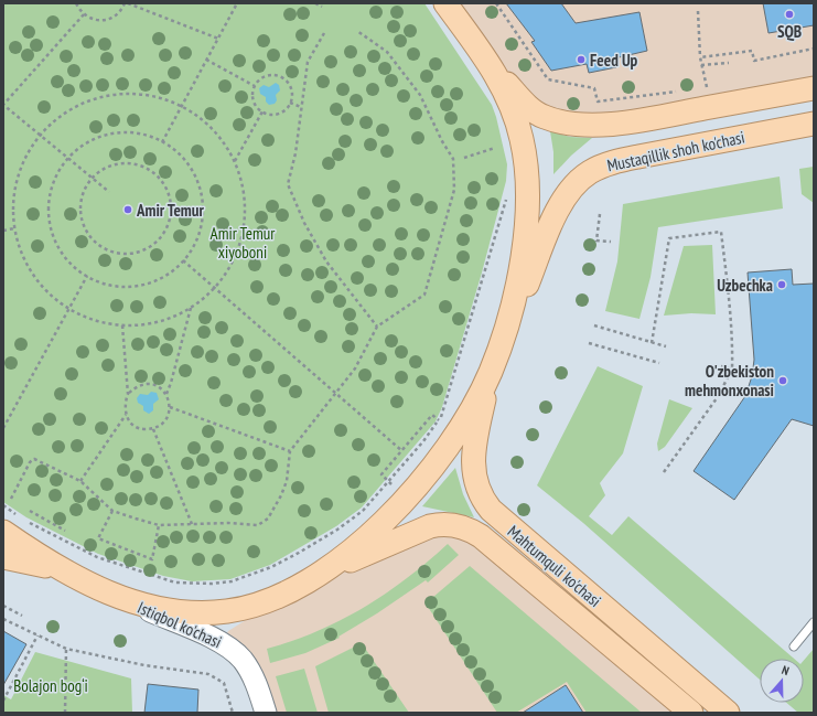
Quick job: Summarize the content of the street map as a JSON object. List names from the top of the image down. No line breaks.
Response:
{"streets":{"main road":["Mustaqillik shoh ko'chasi","Mahtumquli ko'chasi"],"street":["Istiqbol ko'chasi"]},"crossings":[["Mustaqillik shoh ko'chasi","Mahtumquli ko'chasi"]],"parks":["Amir Temur xiyoboni","Bolajon bog‘i"],"places":["SQB","Feed Up","Amir Temur","Uzbechka","O'zbekiston mehmonxonasi"],"north":"top"}
